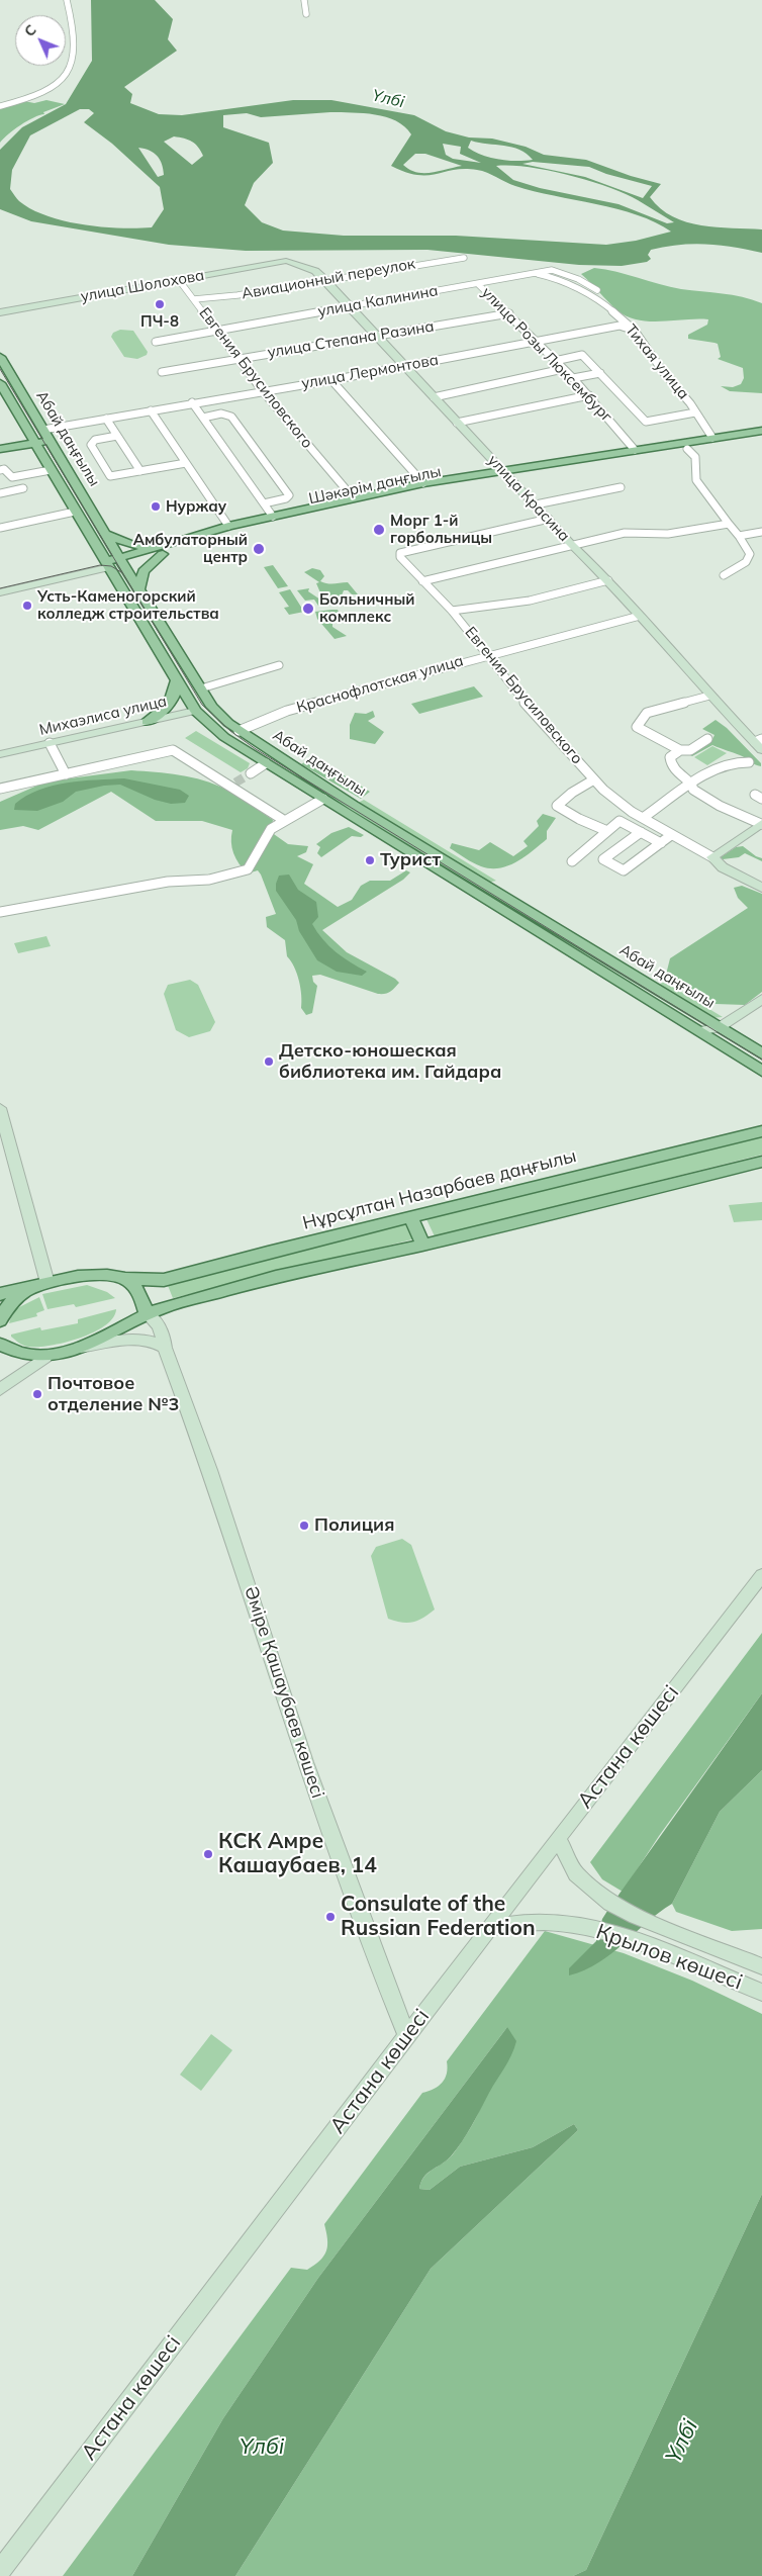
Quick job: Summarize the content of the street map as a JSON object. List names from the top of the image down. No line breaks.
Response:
{"streets":{"main road":["Абай даңғылы","Шәкәрім даңғылы","Михаэлиса улица","Нұрсұлтан Назарбаев даңғылы"],"street":["Авиационный переулок","улица Шолохова","улица Калинина","улица Степана Разина","улица Розы Люксембург","Тихая улица","улица Лермонтова","Евгения Брусиловского","улица Красина","Краснофлотская улица","Әміре Қашаубаев көшесі","Астана көшесі","Крылов көшесі"]},"crossings":[["Авиационный переулок","Евгения Брусиловского"],["Авиационный переулок","улица Красина"],["улица Шолохова","Евгения Брусиловского"],["улица Шолохова","улица Красина"],["улица Калинина","улица Розы Люксембург"],["улица Калинина","Тихая улица"],["улица Калинина","Евгения Брусиловского"],["улица Калинина","улица Красина"],["улица Степана Разина","улица Розы Люксембург"],["улица Степана Разина","Евгения Брусиловского"],["улица Степана Разина","улица Красина"],["улица Розы Люксембург","улица Лермонтова"],["улица Розы Люксембург","Шәкәрім даңғылы"],["Тихая улица","улица Лермонтова"],["Тихая улица","Шәкәрім даңғылы"],["улица Лермонтова","Евгения Брусиловского"],["улица Лермонтова","Абай даңғылы"],["улица Лермонтова","улица Красина"],["Евгения Брусиловского","Шәкәрім даңғылы"],["Евгения Брусиловского","улица Красина"],["Евгения Брусиловского","Краснофлотская улица"],["Абай даңғылы","Шәкәрім даңғылы"],["Абай даңғылы","Краснофлотская улица"],["Абай даңғылы","Михаэлиса улица"],["Шәкәрім даңғылы","улица Красина"],["улица Красина","Краснофлотская улица"],["Әміре Қашаубаев көшесі","Астана көшесі"],["Астана көшесі","Крылов көшесі"]],"water":["Үлбі"],"places":["ПЧ-8","Нуржау","Морг 1-й горбольницы","Амбулаторный центр","Усть-Каменогорский колледж строительства","Больничный комплекс","Турист","Детско-юношеская библиотека им. Гайдара","Почтовое отделение №3","Полиция","КСК Амре Кашаубаев, 14","Consulate of the Russian Federation"],"north":"top left"}
